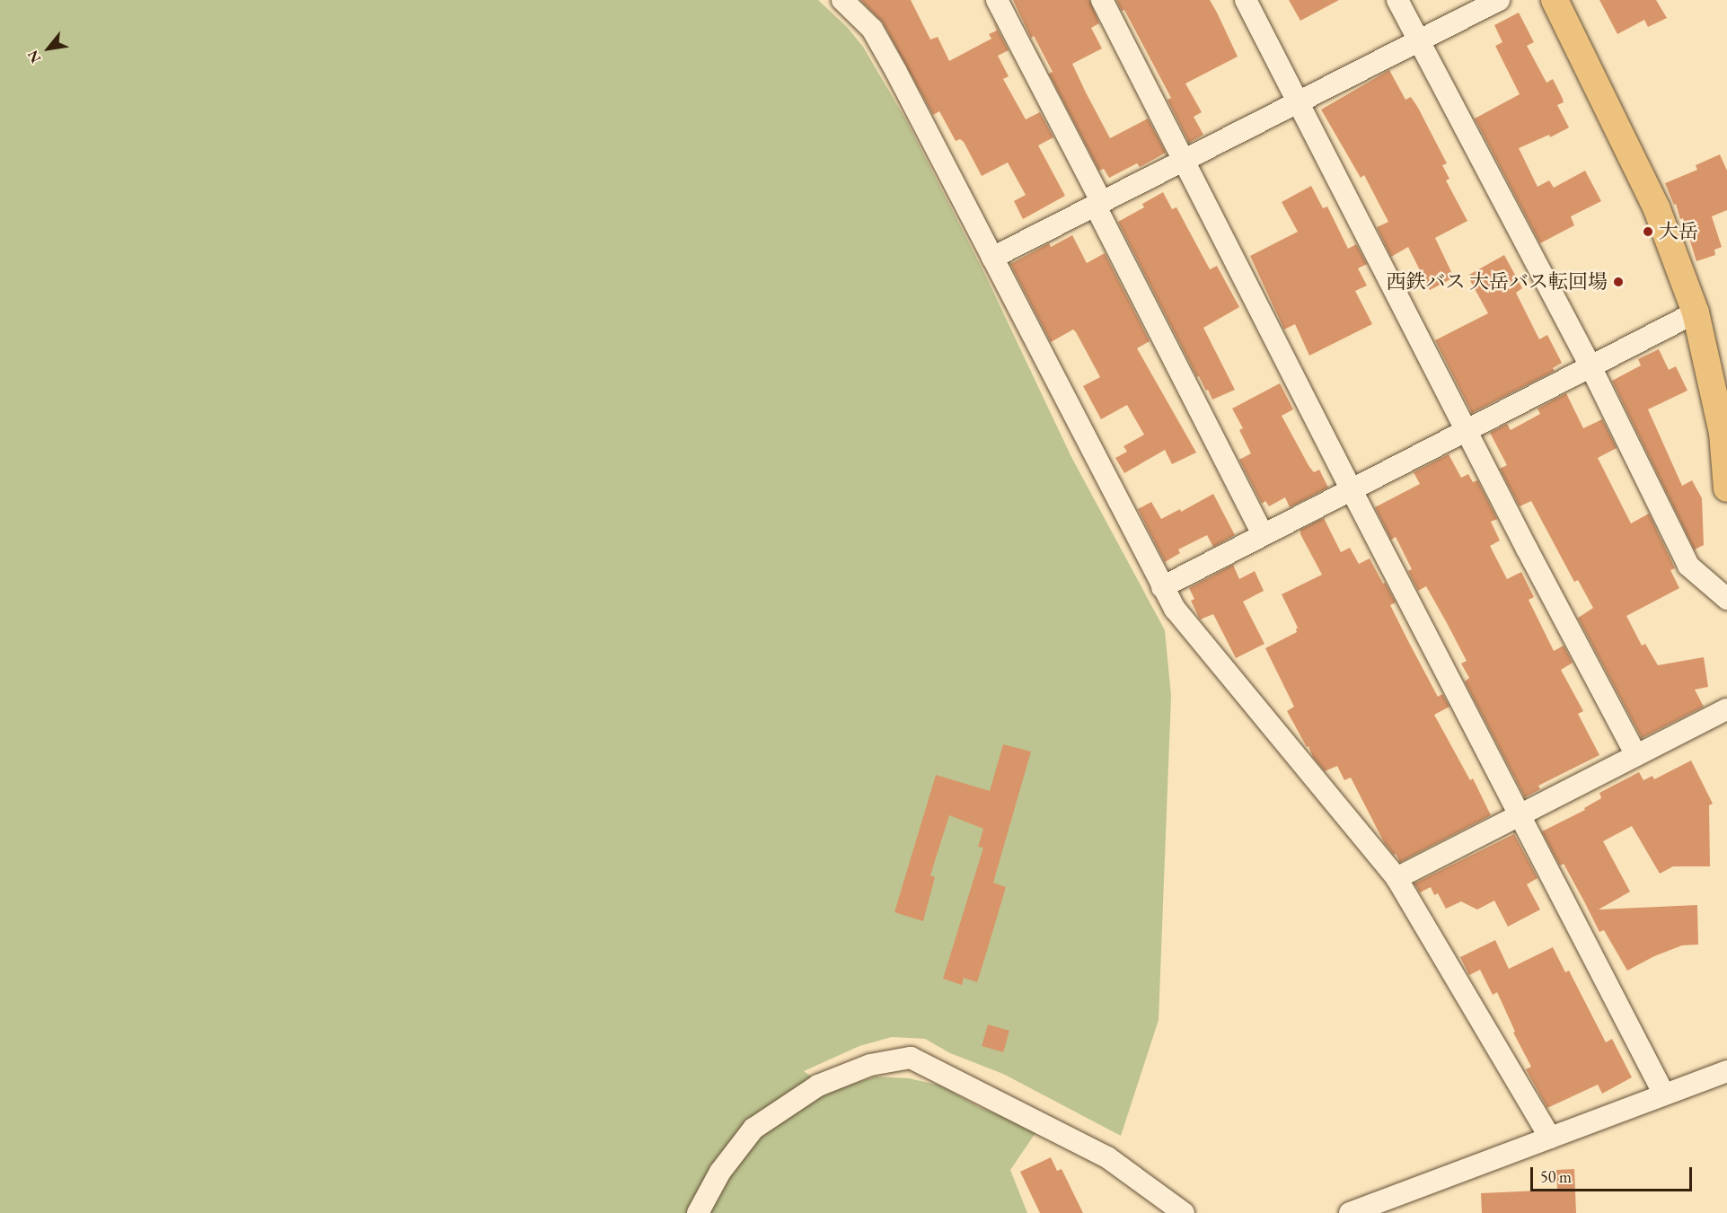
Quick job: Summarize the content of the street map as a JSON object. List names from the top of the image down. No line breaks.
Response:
{"places":["大岳","西鉄バス 大岳バス転回場"],"scale_bar":"50 m","north":"bottom left"}
